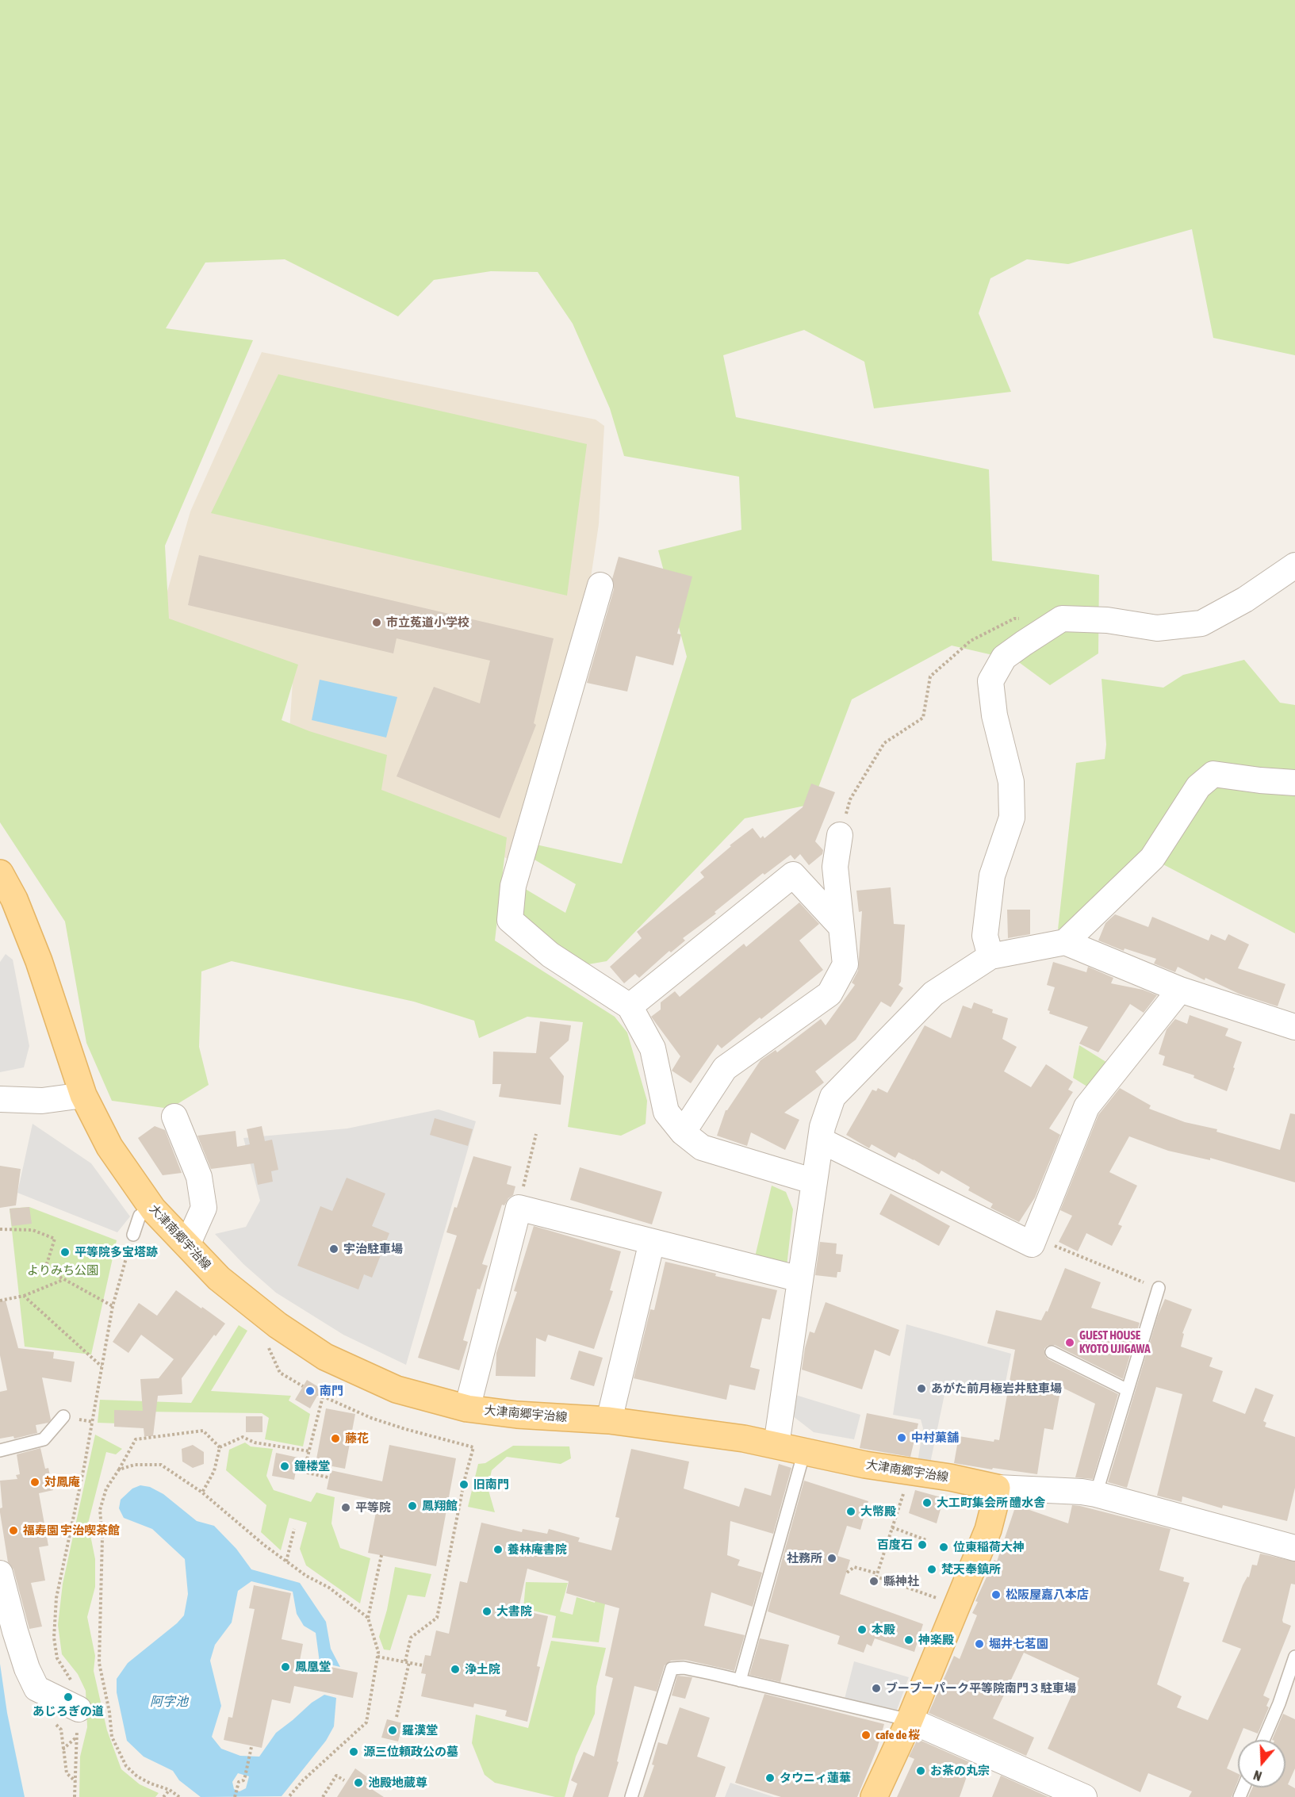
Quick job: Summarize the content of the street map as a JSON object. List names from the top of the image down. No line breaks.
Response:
{"streets":{"main road":["大津南郷宇治線"]},"water":["阿字池"],"parks":["よりみち公園"],"places":["市立菟道小学校","宇治駐車場","平等院多宝塔跡","GUEST HOUSE KYOTO UJIGAWA","あがた前月極岩井駐車場","南門","中村菓舗","藤花","鐘楼堂","対鳳庵","旧南門","大工町集会所 醴水舎","鳳翔館","平等院","大幣殿","福寿園 宇治喫茶館","百度石","位東稲荷大神","養林庵書院","社務所","梵天奉鎮所","縣神社","松阪屋嘉八本店","大書院","本殿","神楽殿","堀井七茗園","鳳凰堂","浄土院","ブーブーパーク平等院南門３駐車場","あじろぎの道","羅漢堂","cafe de 桜","源三位頼政公の墓","お茶の丸宗","タウニィ蓮華","池殿地蔵尊"],"north":"bottom"}
